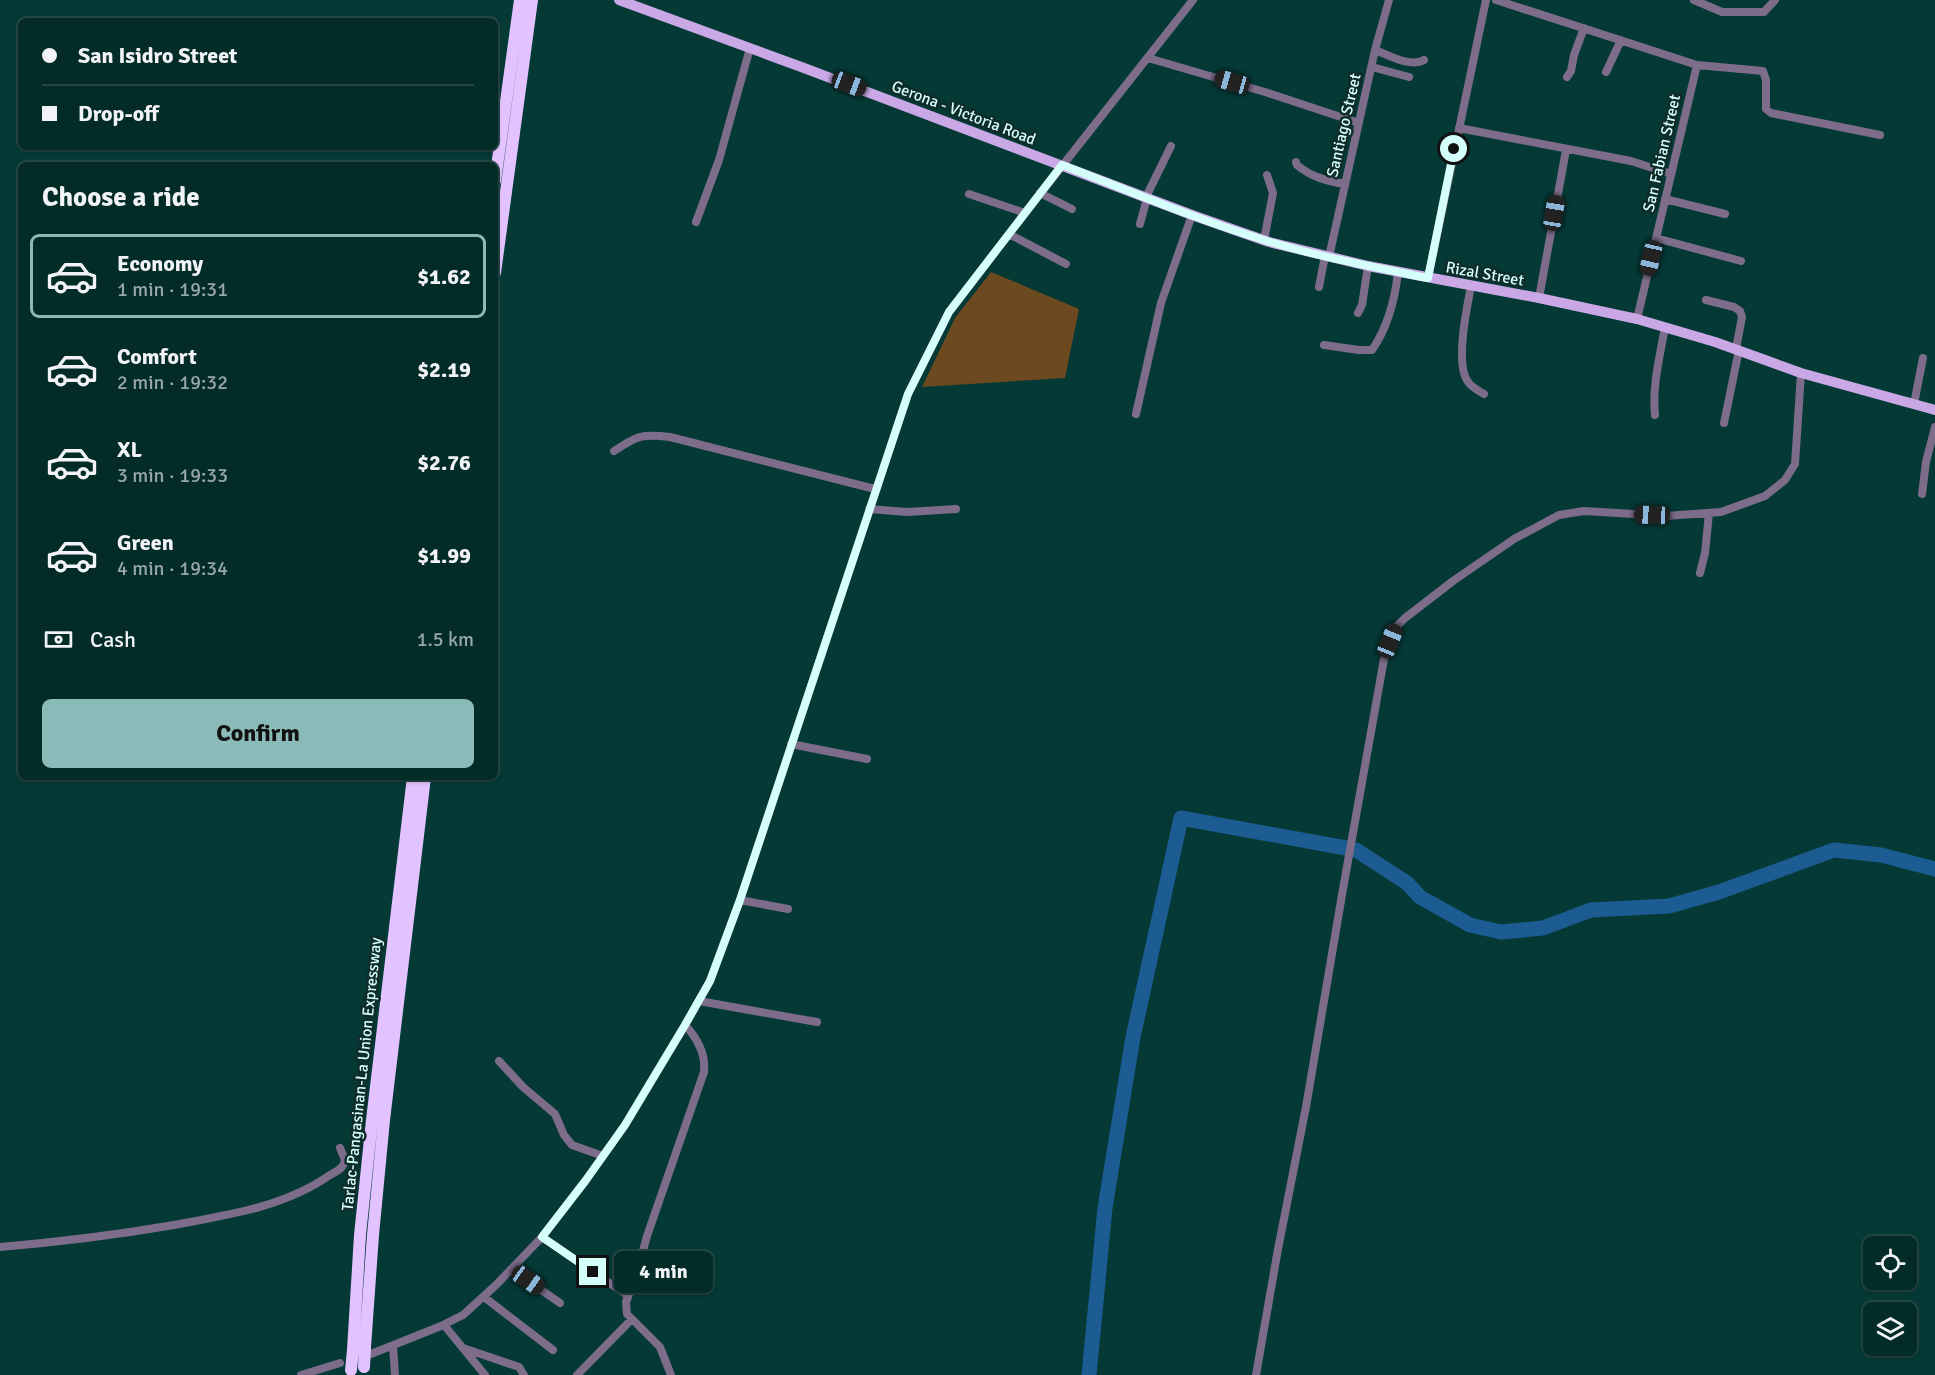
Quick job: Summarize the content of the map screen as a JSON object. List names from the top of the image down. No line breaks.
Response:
{"streets":{"highway":["Tarlac-Pangasinan-La Union Expressway"],"main road":["Gerona - Victoria Road","Rizal Street"],"street":["Santiago Street","San Fabian Street"]},"crossings":[["Gerona - Victoria Road","Rizal Street"],["Santiago Street","Rizal Street"],["San Fabian Street","Rizal Street"]],"page":{"banner":["San Isidro Street","Drop-off"],"heading":"Choose a ride","list":[{"name":"Economy","note":"1 min · 19:31","value":"$1.62"},{"name":"Comfort","note":"2 min · 19:32","value":"$2.19"},{"name":"XL","note":"3 min · 19:33","value":"$2.76"},{"name":"Green","note":"4 min · 19:34","value":"$1.99"}],"pay":["Cash","1.5 km"],"buttons":"Confirm","bubble":"4 min"}}
